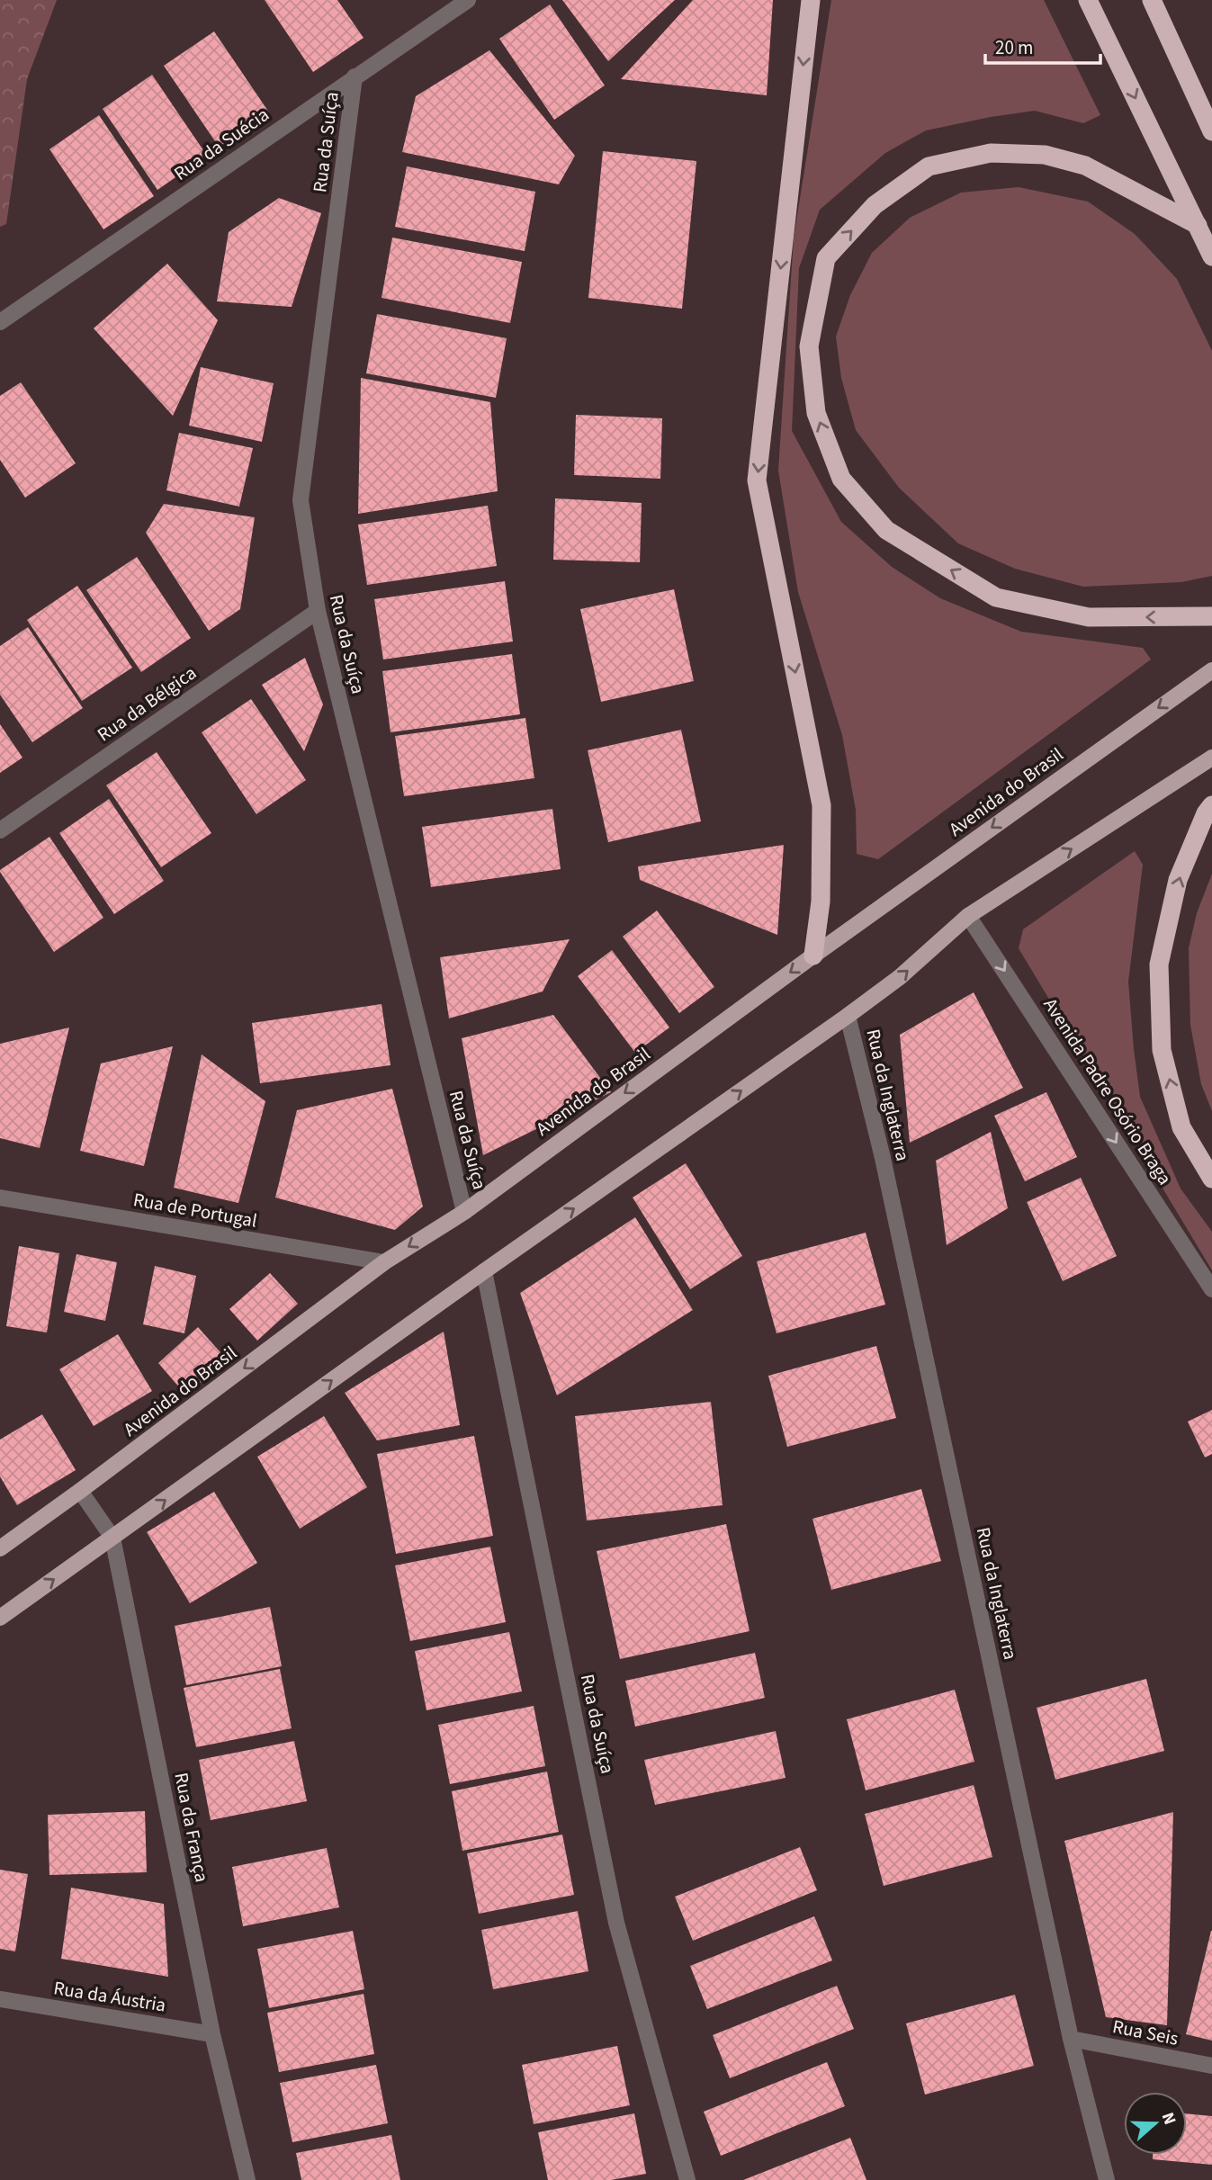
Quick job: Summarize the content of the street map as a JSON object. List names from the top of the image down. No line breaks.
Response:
{"streets":{"main road":["Avenida do Brasil"],"street":["Rua da Suíça","Rua da Suécia","Rua da Bélgica","Avenida Padre Osório Braga","Rua da Inglaterra","Rua de Portugal","Rua da França","Rua da Áustria","Rua Seis"]},"crossings":[["Rua da Suíça","Rua da Suécia"],["Rua da Suíça","Rua da Bélgica"],["Rua da Suíça","Avenida do Brasil"],["Avenida do Brasil","Rua de Portugal"],["Avenida do Brasil","Rua da França"],["Rua da Inglaterra","Rua Seis"],["Rua da França","Rua da Áustria"]],"one_way":["Avenida Padre Osório Braga"],"scale_bar":"20 m","north":"right"}
